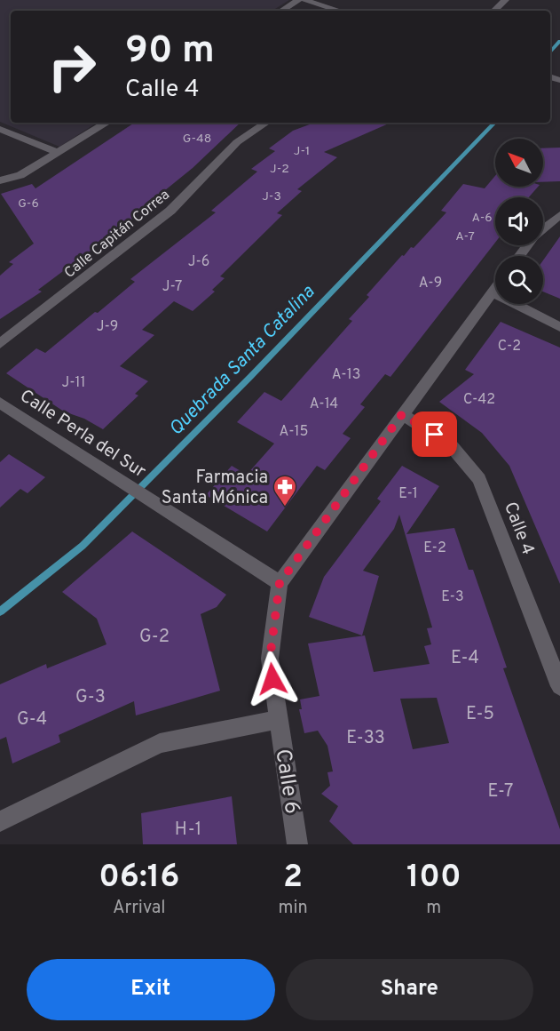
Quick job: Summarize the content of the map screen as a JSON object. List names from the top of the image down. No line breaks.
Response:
{"streets":{"street":["Calle Capitán Correa","Calle Perla del Sur","Calle 4","Calle 6"]},"crossings":[["Calle Perla del Sur","Calle 6"]],"water":["Quebrada Santa Catalina"],"places":{"pharmacy":["Farmacia Santa Mónica"]},"house_numbers":["G-48","J-1","J-2","J-3","G-6","A-6","A-7","J-6","A-9","J-7","J-9","C-2","A-13","J-11","C-42","A-14","A-15","E-1","E-2","E-3","G-2","E-4","G-3","E-5","G-4","E-33","E-7","H-1"],"north":"top left","page":{"turn":["90 m","Calle 4"],"eta":["06:16","Arrival","2","min","100","m"],"buttons":["Exit","Share"]}}
